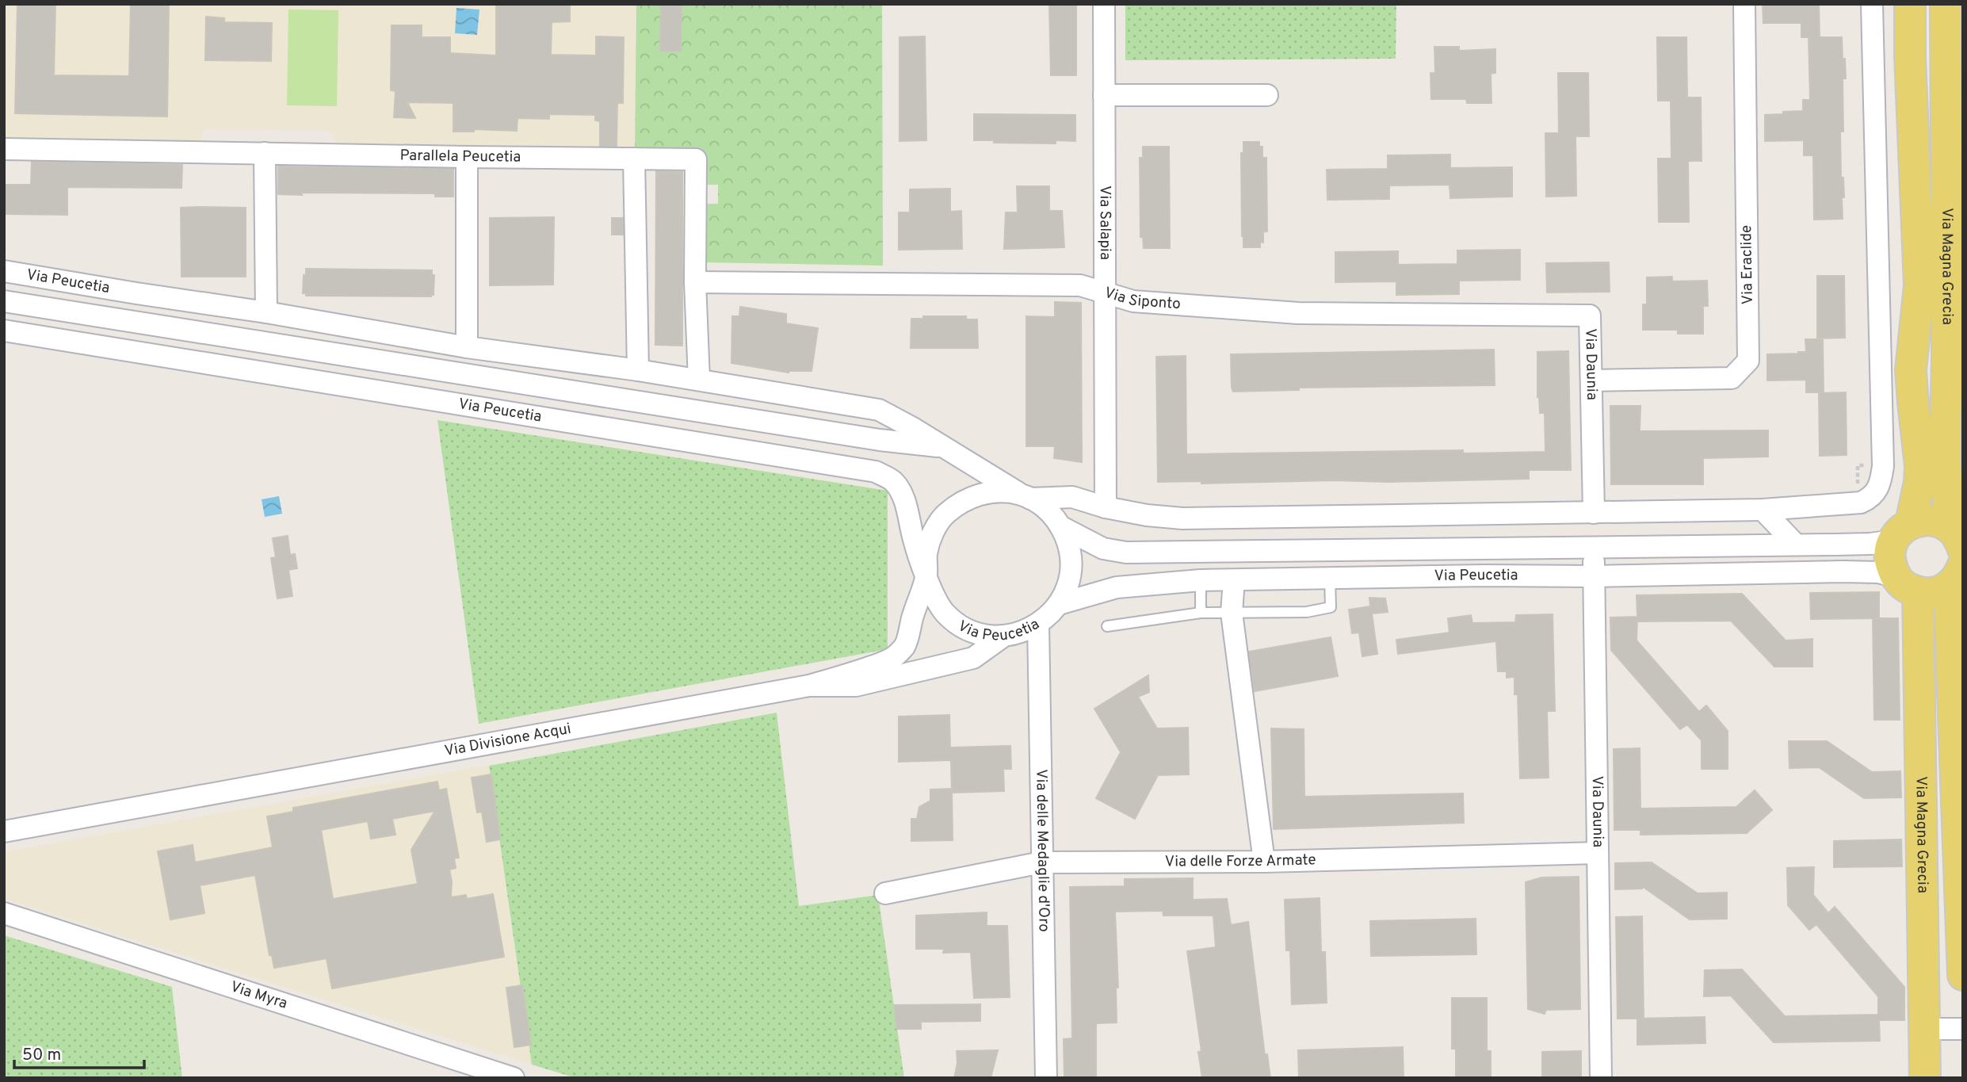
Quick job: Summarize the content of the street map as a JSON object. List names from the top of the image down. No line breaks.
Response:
{"streets":{"main road":["Via Magna Grecia"],"street":["Parallela Peucetia","Via Salapia","Via Eraclide","Via Peucetia","Via Siponto","Via Daunia","Via Divisione Acqui","Via delle Medaglie d'Oro","Via delle Forze Armate","Via Myra"]},"crossings":[["Parallela Peucetia","Via Peucetia"],["Parallela Peucetia","Via Siponto"],["Via Salapia","Via Peucetia"],["Via Salapia","Via Siponto"],["Via Eraclide","Via Daunia"],["Via Magna Grecia","Via Peucetia"],["Via Peucetia","Via Daunia"],["Via Peucetia","Via Divisione Acqui"],["Via Peucetia","Via delle Medaglie d'Oro"],["Via Siponto","Via Daunia"],["Via Daunia","Via delle Forze Armate"],["Via Divisione Acqui","Via delle Medaglie d'Oro"],["Via delle Medaglie d'Oro","Via delle Forze Armate"]],"scale_bar":"50 m"}
